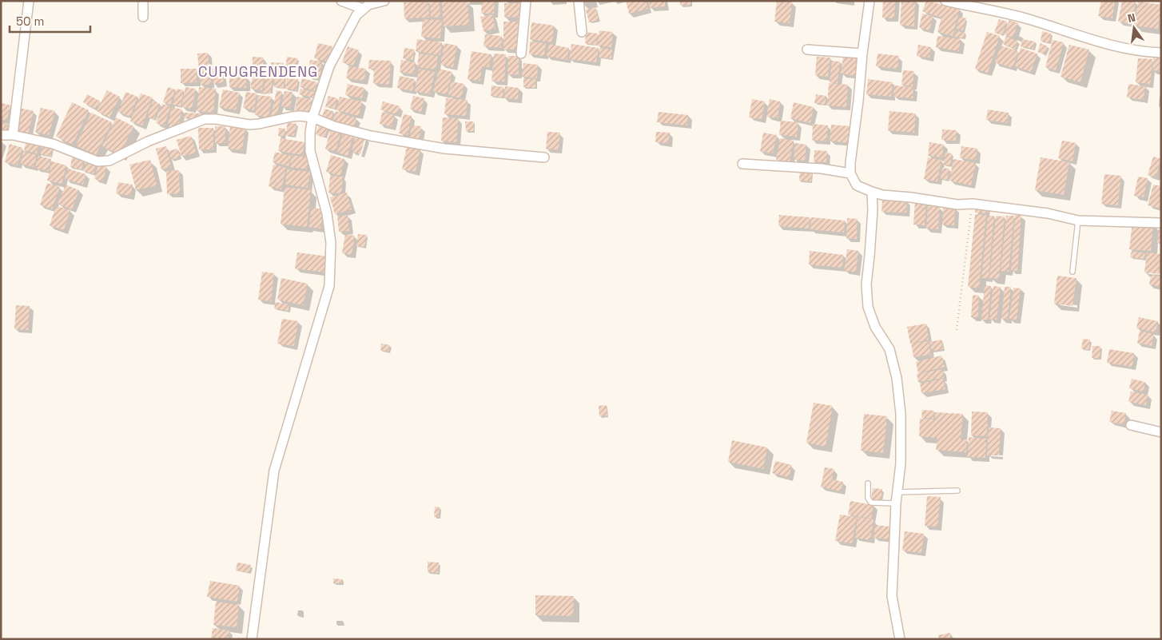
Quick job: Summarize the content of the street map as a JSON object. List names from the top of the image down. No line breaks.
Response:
{"districts":["CURUGRENDENG"],"scale_bar":"50 m","north":"top"}
